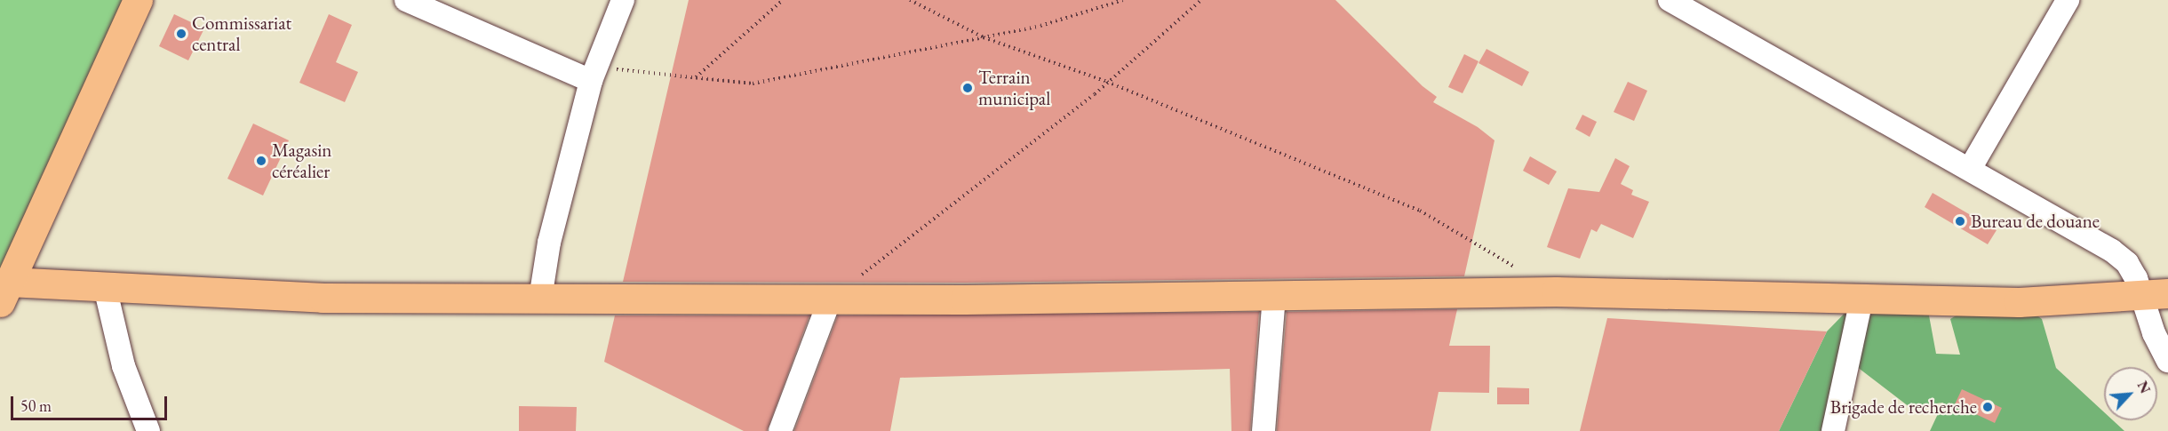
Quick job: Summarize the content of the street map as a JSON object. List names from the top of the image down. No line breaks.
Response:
{"places":["Commissariat central","Terrain municipal","Magasin céréalier","Bureau de douane","Brigade de recherche"],"scale_bar":"50 m","north":"top right"}
